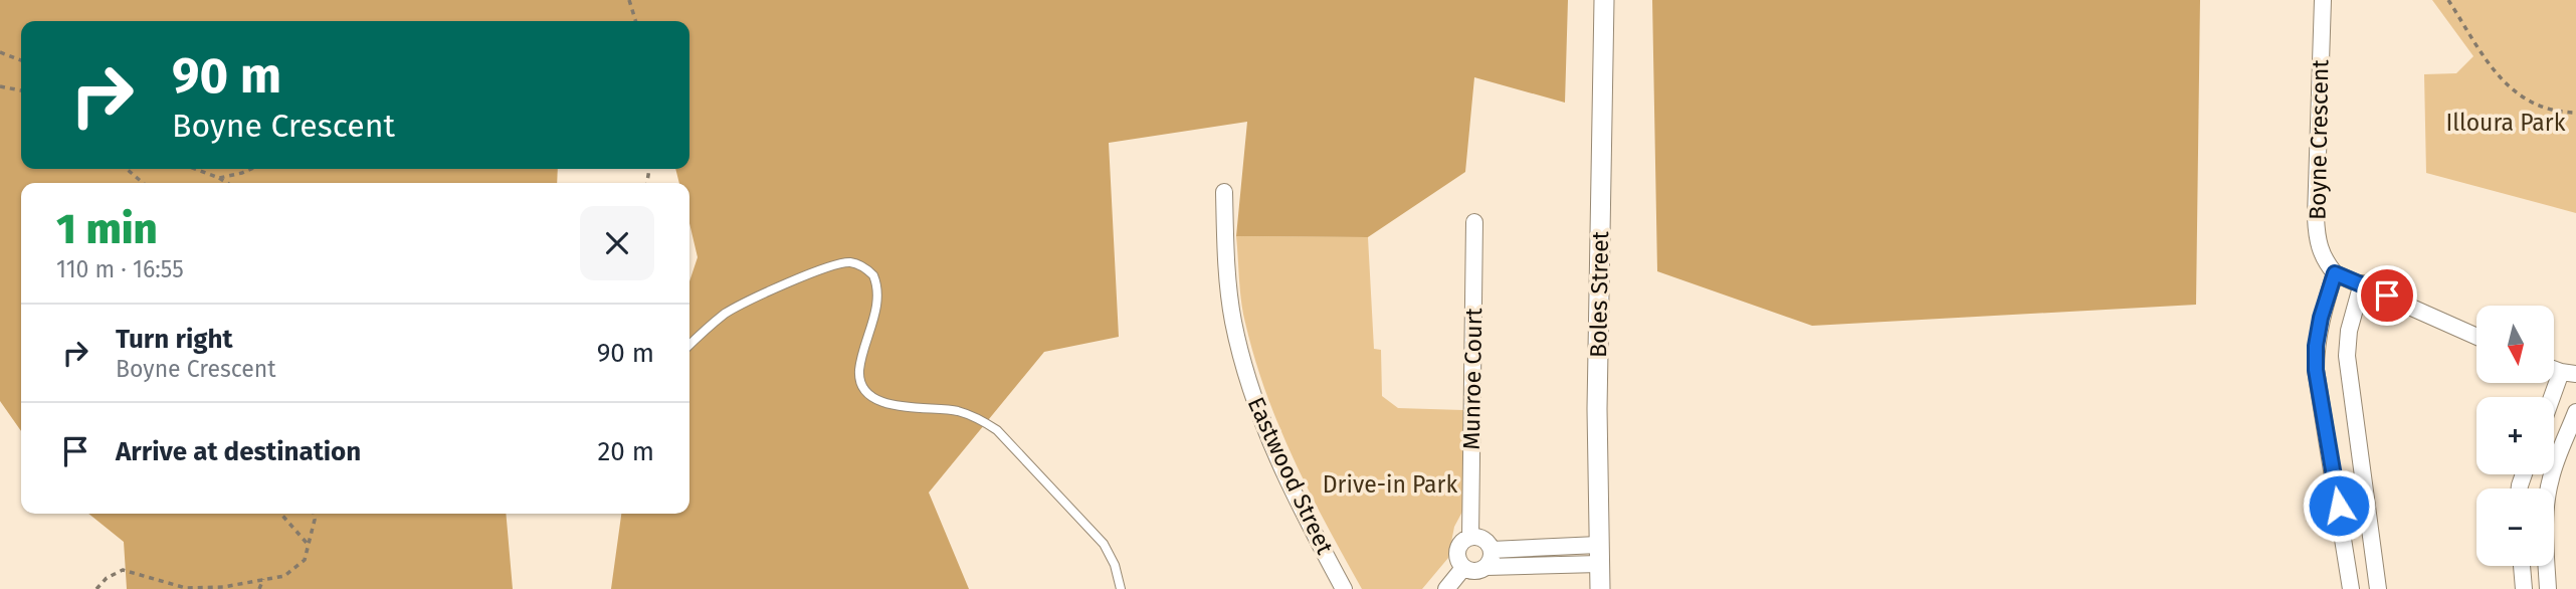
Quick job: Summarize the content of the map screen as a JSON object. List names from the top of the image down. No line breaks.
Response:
{"streets":{"street":["Boyne Crescent","Boles Street","Munroe Court","Eastwood Street"]},"parks":["Illoura Park","Drive-in Park"],"north":"bottom","page":{"turn":["90 m","Boyne Crescent"],"heading":["1 min","110 m · 16:55"],"list":[{"name":"Turn right","note":"Boyne Crescent","value":"90 m"},{"name":"Arrive at destination","value":"20 m"}],"map_buttons":["+","−"]}}
